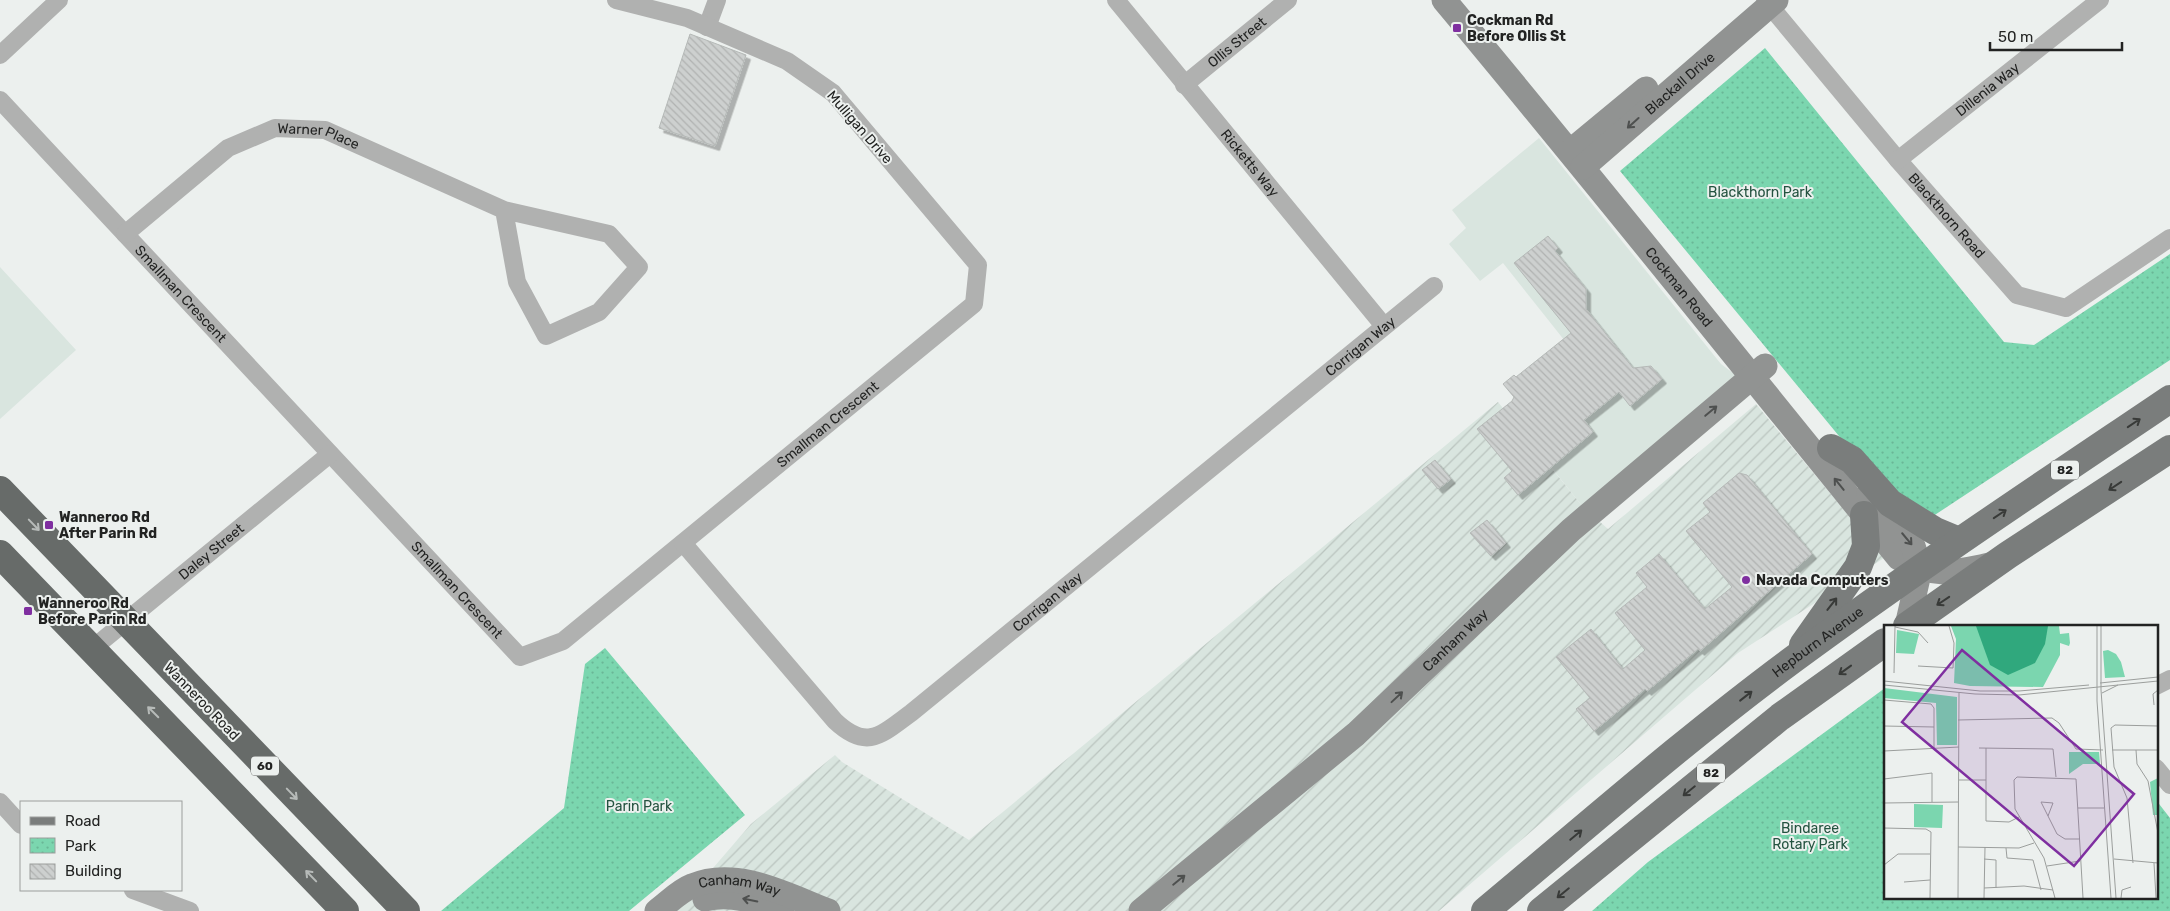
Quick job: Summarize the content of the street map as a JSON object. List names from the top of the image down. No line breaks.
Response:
{"streets":{"highway":["Wanneroo Road","60"],"main road":["Blackall Drive","Cockman Road","82","Canham Way","Hepburn Avenue"],"street":["Ollis Street","Dillenia Way","Mulligan Drive","Warner Place","Ricketts Way","Blackthorn Road","Smallman Crescent","Corrigan Way","Daley Street"]},"crossings":[["Ollis Street","Ricketts Way"],["Blackall Drive","Blackthorn Road"],["Blackall Drive","Cockman Road"],["Dillenia Way","Blackthorn Road"],["Mulligan Drive","Smallman Crescent"],["Warner Place","Smallman Crescent"],["Ricketts Way","Corrigan Way"],["Cockman Road","Canham Way"],["Cockman Road","Hepburn Avenue"],["Smallman Crescent","Corrigan Way"],["Smallman Crescent","Daley Street"],["Daley Street","Wanneroo Road"]],"parks":["Blackthorn Park","Parin Park","Bindaree Rotary Park"],"places":{"transit":["Cockman Rd Before Ollis St","Wanneroo Rd After Parin Rd","Wanneroo Rd Before Parin Rd"],"other":["Navada Computers"]},"legend":["Road","Park","Building"],"scale_bar":"50 m"}
